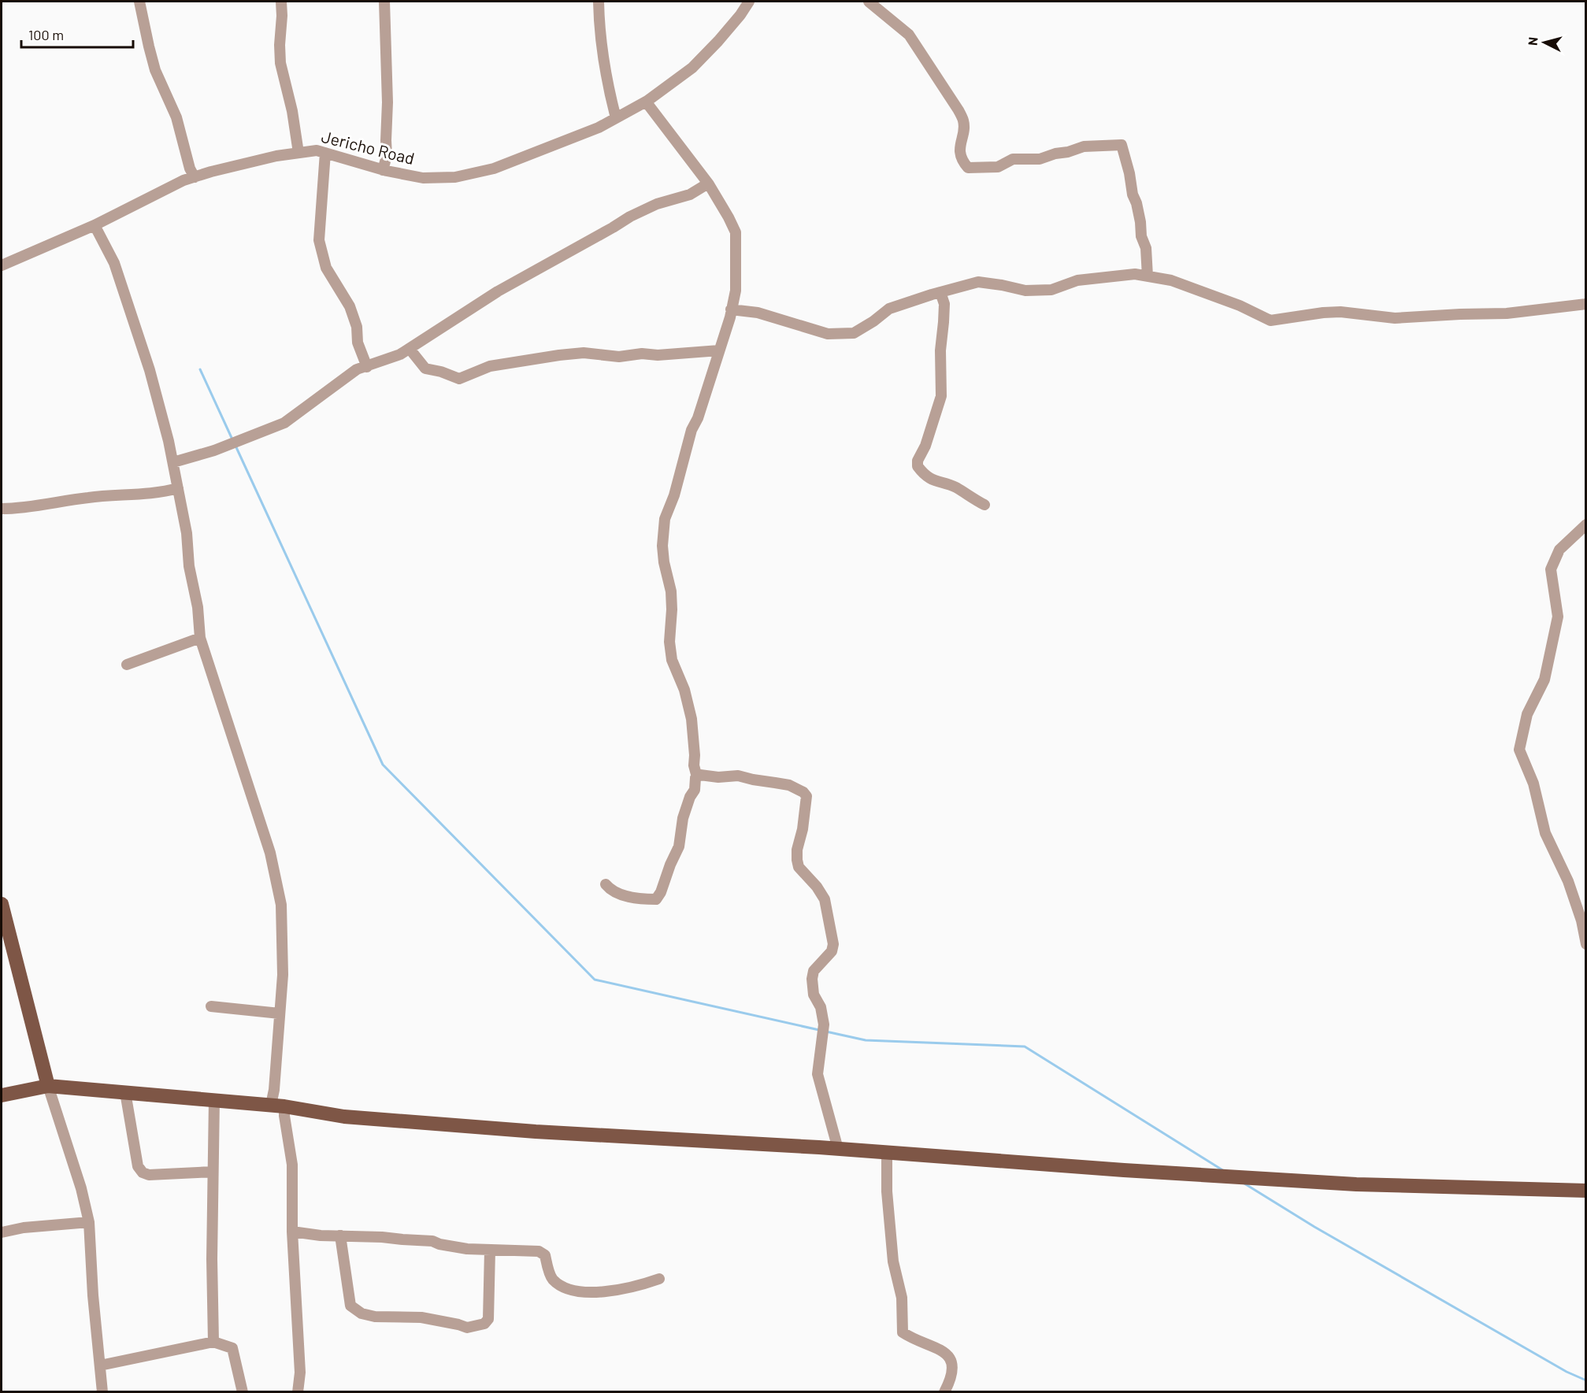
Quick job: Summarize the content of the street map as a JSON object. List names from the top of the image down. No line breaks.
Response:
{"streets":{"street":["Jericho Road"]},"scale_bar":"100 m","north":"left"}
